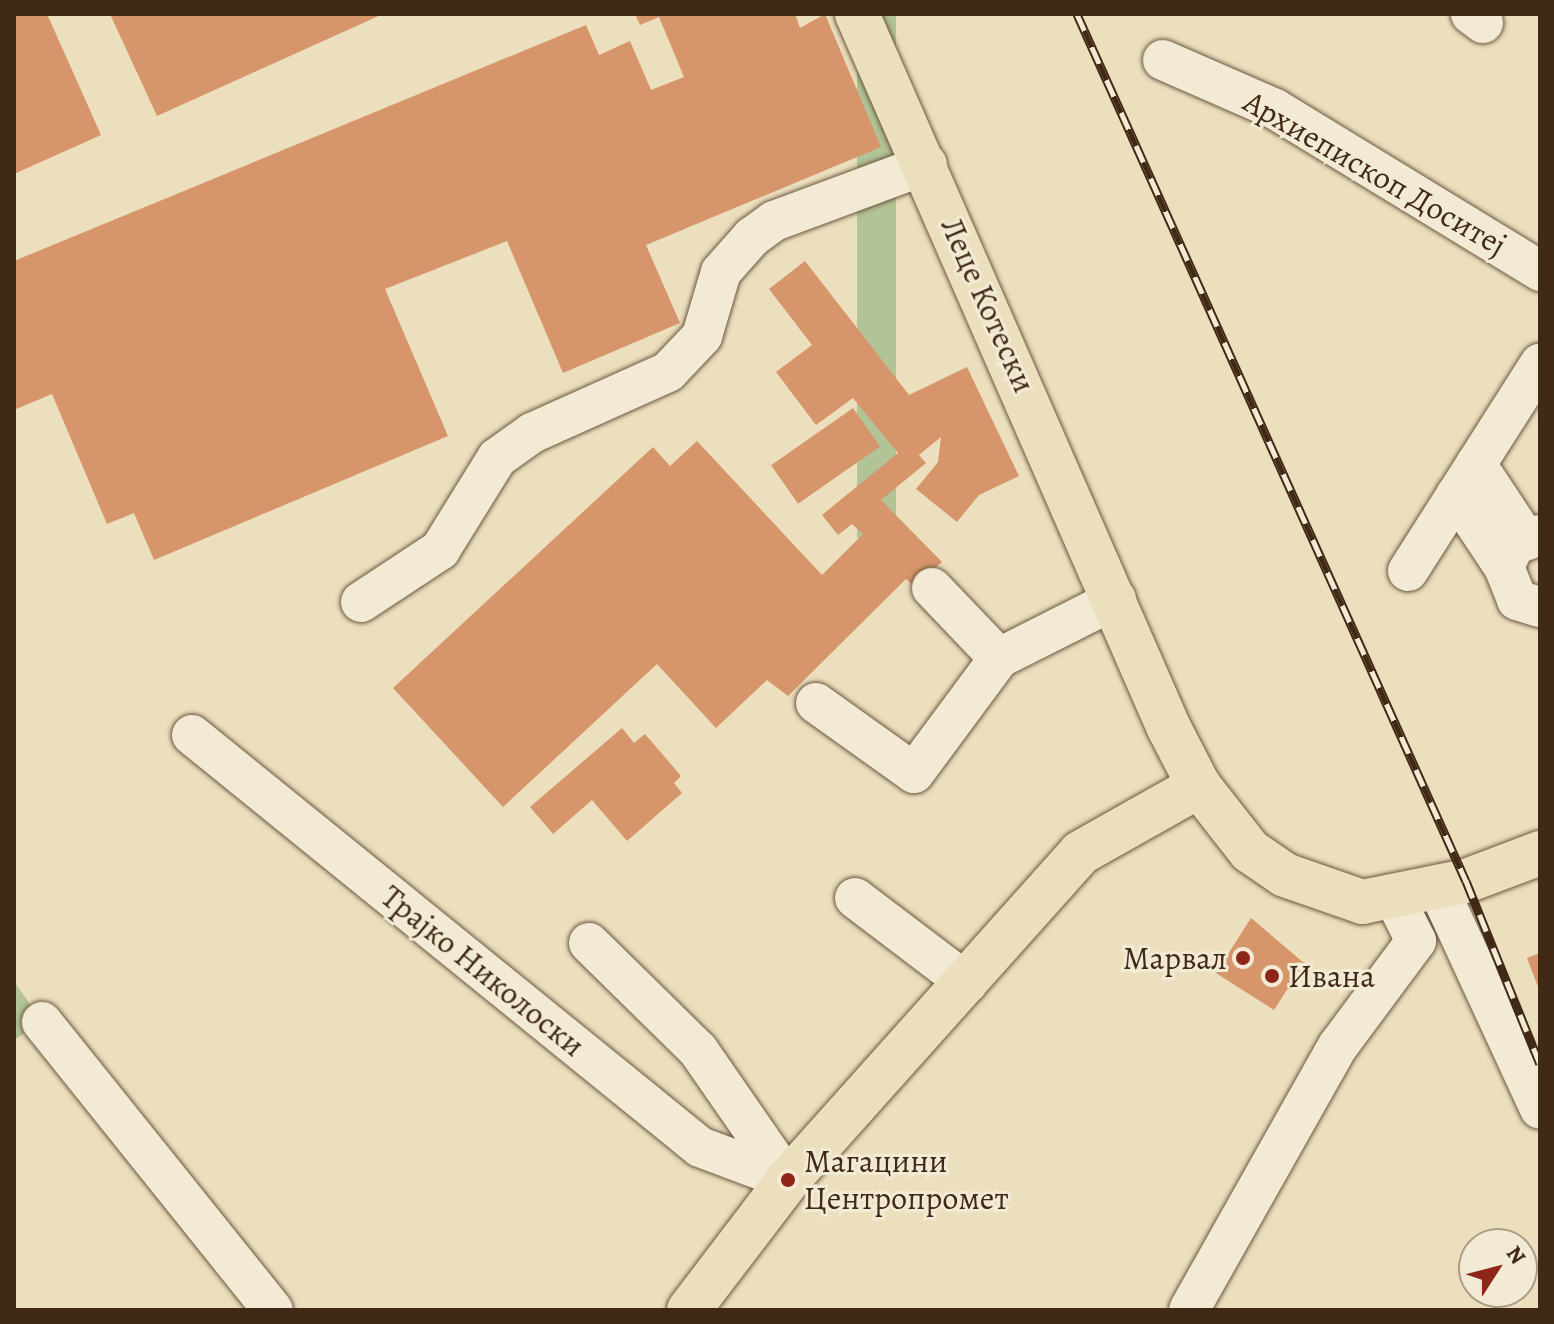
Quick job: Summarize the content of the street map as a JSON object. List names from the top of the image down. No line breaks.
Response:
{"streets":{"main road":["Леце Котески"],"street":["Архиепископ Доситеј","Трајко Николоски"]},"places":["Марвал","Ивана","Магацини Центропромет"],"north":"top right"}
